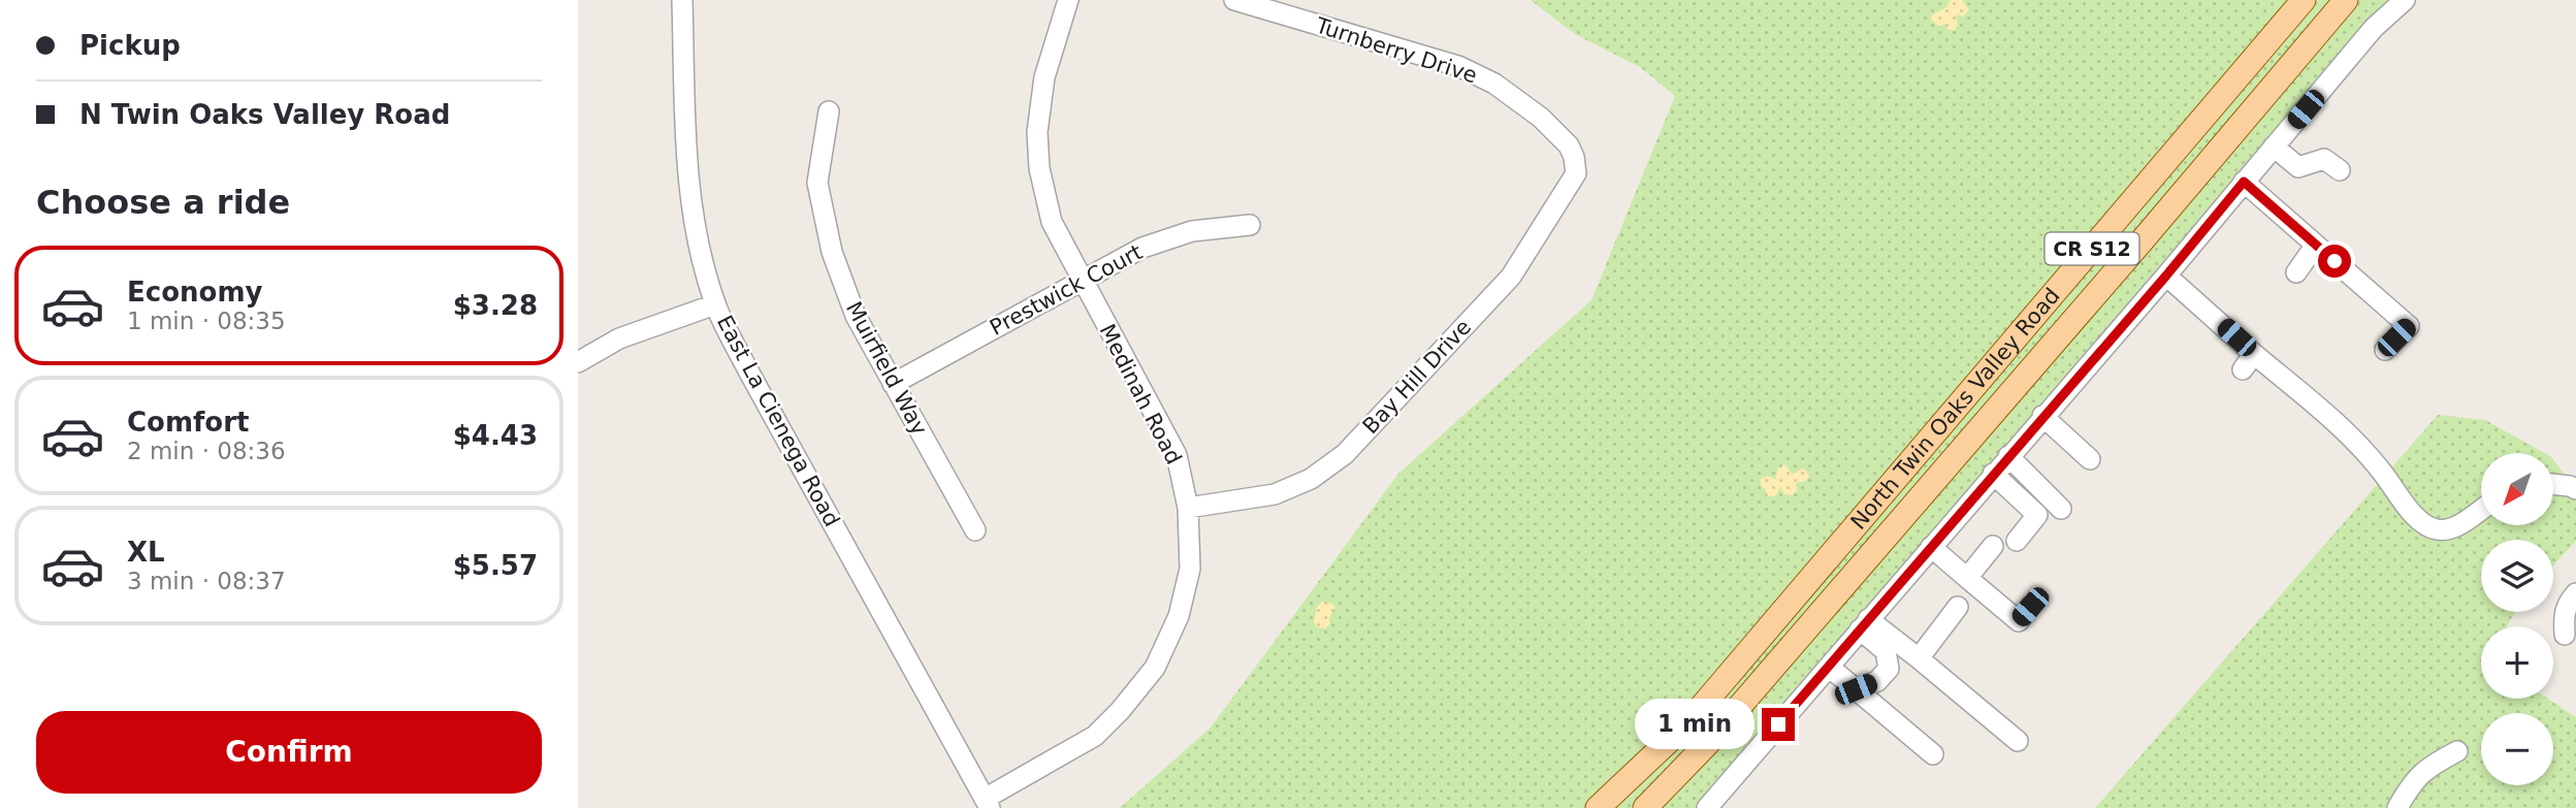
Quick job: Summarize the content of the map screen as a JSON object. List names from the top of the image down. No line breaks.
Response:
{"streets":{"main road":["CR S12","North Twin Oaks Valley Road"],"street":["Turnberry Drive","Prestwick Court","Muirfield Way","Bay Hill Drive","Medinah Road","East La Cienega Road"]},"crossings":[["Turnberry Drive","Bay Hill Drive"],["Prestwick Court","Muirfield Way"],["Prestwick Court","Medinah Road"],["Bay Hill Drive","Medinah Road"],["Medinah Road","East La Cienega Road"]],"north":"bottom left","page":{"banner":["Pickup","N Twin Oaks Valley Road"],"heading":"Choose a ride","list":[{"name":"Economy","note":"1 min · 08:35","value":"$3.28"},{"name":"Comfort","note":"2 min · 08:36","value":"$4.43"},{"name":"XL","note":"3 min · 08:37","value":"$5.57"}],"map_buttons":["+","−"],"buttons":"Confirm","bubble":"1 min"}}
